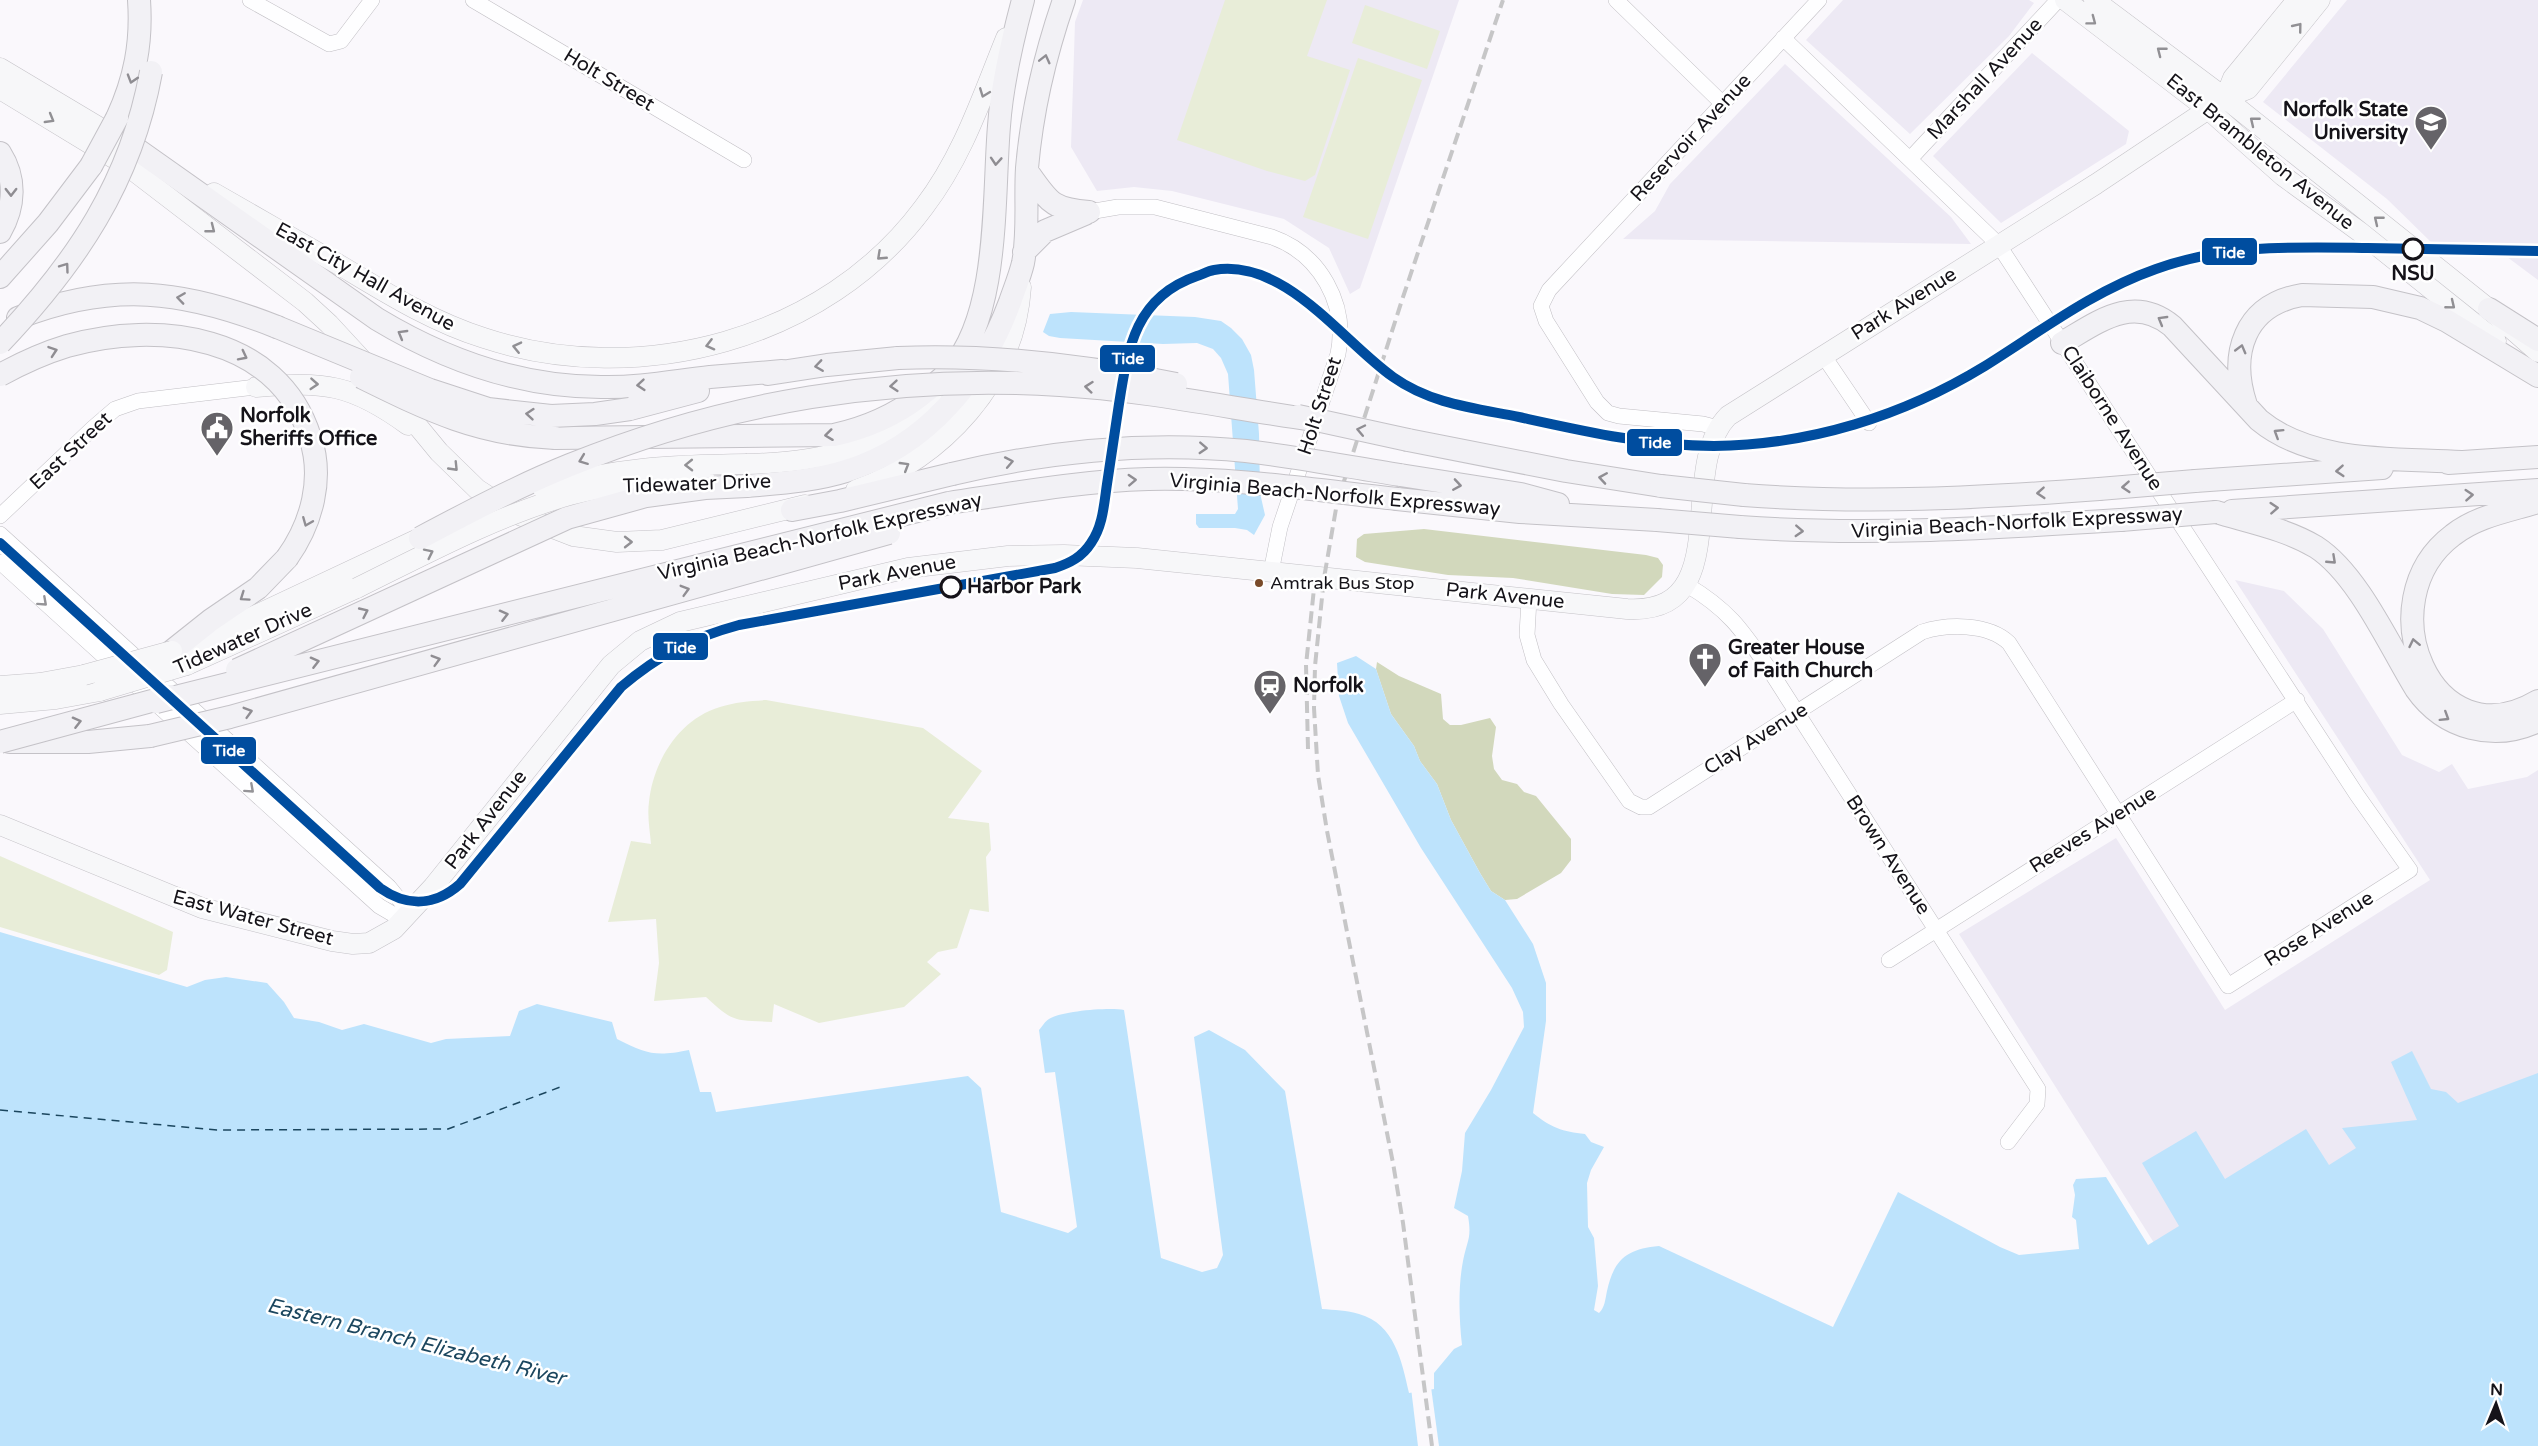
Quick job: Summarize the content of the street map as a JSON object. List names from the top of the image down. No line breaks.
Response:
{"streets":{"highway":["Tidewater Drive","Virginia Beach-Norfolk Expressway"],"main road":["East Brambleton Avenue","East City Hall Avenue","Park Avenue","East Water Street"],"street":["Marshall Avenue","Holt Street","Reservoir Avenue","Claiborne Avenue","East Street","Clay Avenue","Reeves Avenue","Brown Avenue","Rose Avenue"]},"crossings":[["Marshall Avenue","Claiborne Avenue"],["Holt Street","Park Avenue"],["Reservoir Avenue","Park Avenue"],["Reservoir Avenue","Claiborne Avenue"],["East Brambleton Avenue","Park Avenue"],["East City Hall Avenue","Tidewater Drive"],["Park Avenue","Claiborne Avenue"],["Park Avenue","Clay Avenue"],["Park Avenue","Brown Avenue"],["Park Avenue","East Water Street"],["Claiborne Avenue","Reeves Avenue"],["Claiborne Avenue","Rose Avenue"],["Tidewater Drive","Virginia Beach-Norfolk Expressway"],["Clay Avenue","Reeves Avenue"],["Clay Avenue","Brown Avenue"],["Clay Avenue","Rose Avenue"],["Reeves Avenue","Brown Avenue"],["Reeves Avenue","Rose Avenue"]],"one_way":["East City Hall Avenue"],"water":["Eastern Branch Elizabeth River"],"places":{"school or university":["Norfolk State University"],"other":["NSU","Amtrak Bus Stop","Harbor Park"],"public building":["Norfolk Sheriffs Office"],"church":["Greater House of Faith Church"],"station":["Norfolk"]},"lines":["transit line Tide"],"north":"top"}
